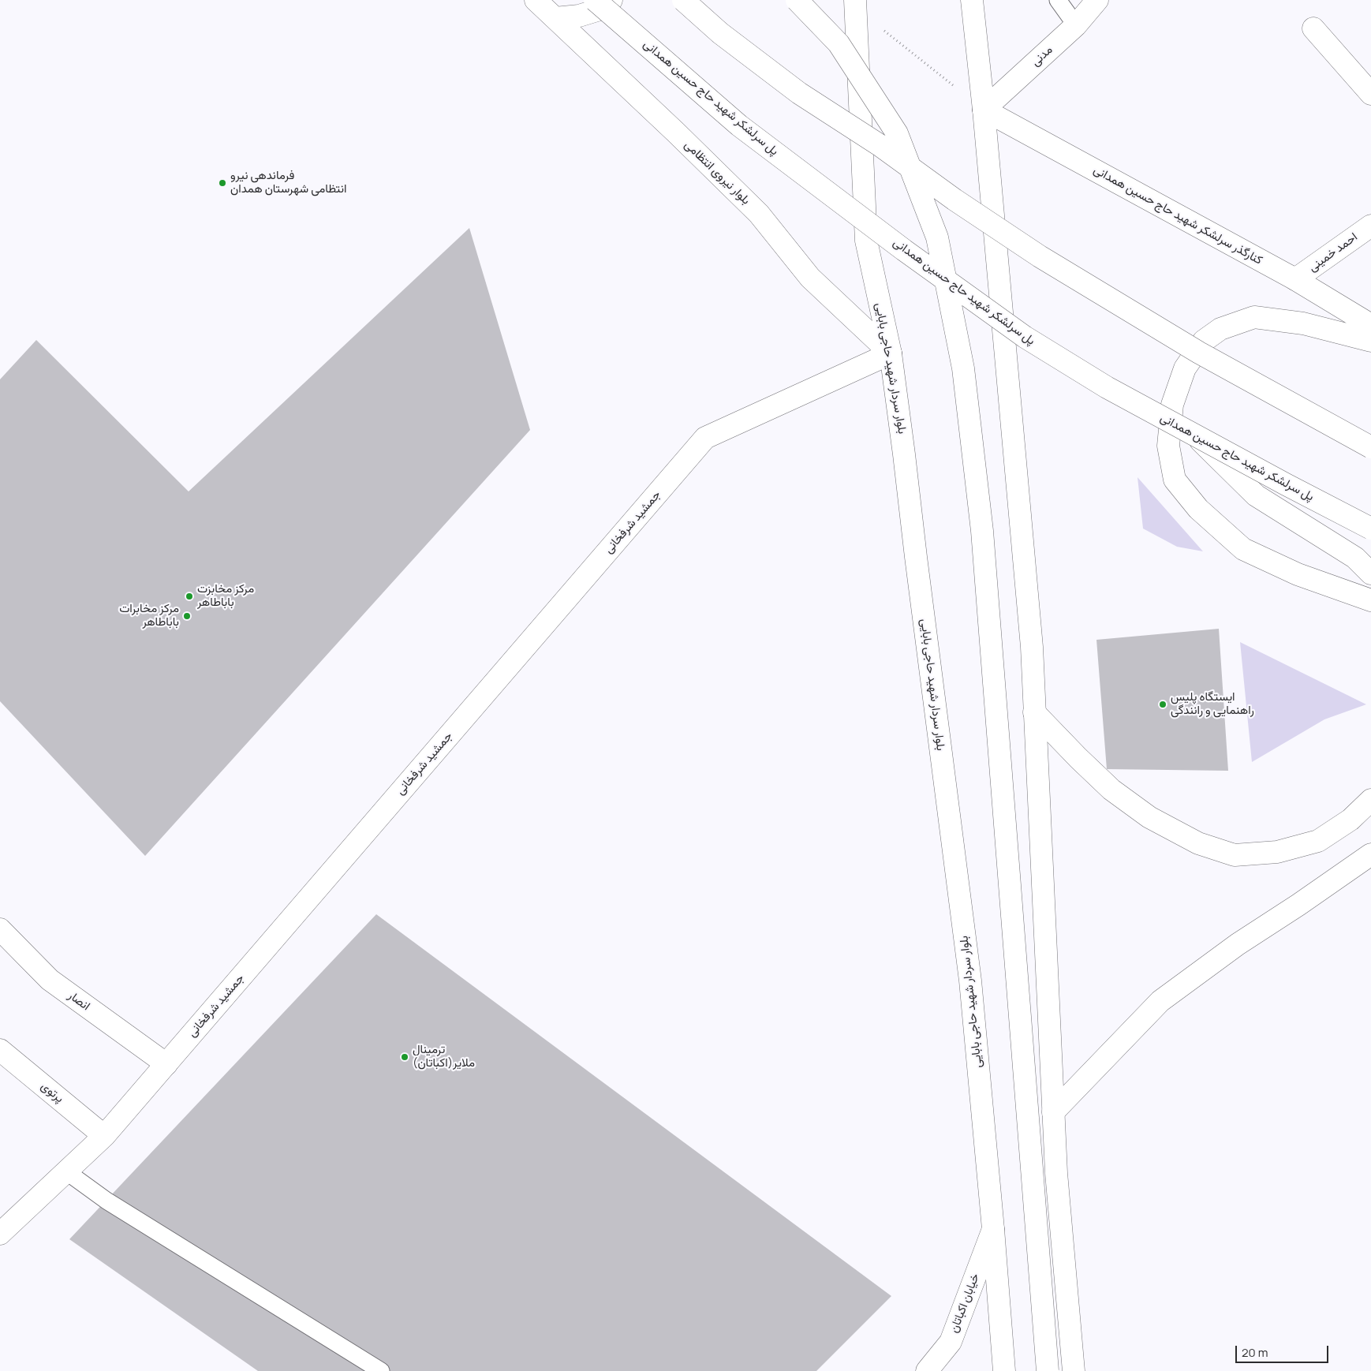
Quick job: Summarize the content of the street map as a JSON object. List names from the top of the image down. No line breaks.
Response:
{"streets":{"main road":["مدنی","پل سرلشکر شهید حاج حسین همدانی","بلوار نیروی انتظامی","کنارگذر سرلشکر شهید حاج حسین همدانی","احمد خمینی","بلوار سردار شهید حاجی بابایی","جمشید شرفخانی","انصار","پرتوی","خیابان اکباتان"]},"crossings":[["مدنی","کنارگذر سرلشکر شهید حاج حسین همدانی"],["بلوار نیروی انتظامی","بلوار سردار شهید حاجی بابایی"],["بلوار نیروی انتظامی","جمشید شرفخانی"],["کنارگذر سرلشکر شهید حاج حسین همدانی","احمد خمینی"],["بلوار سردار شهید حاجی بابایی","جمشید شرفخانی"],["بلوار سردار شهید حاجی بابایی","خیابان اکباتان"],["جمشید شرفخانی","انصار"],["جمشید شرفخانی","پرتوی"]],"places":["فرماندهی نیرو انتظامی شهرستان همدان","مرکز مخابزت باباطاهر","مرکز مخابرات باباطاهر","ایستگاه پلیس راهنمایی و رانندگی","ترمینال ملایر(اکباتان)"],"scale_bar":"20 m"}
